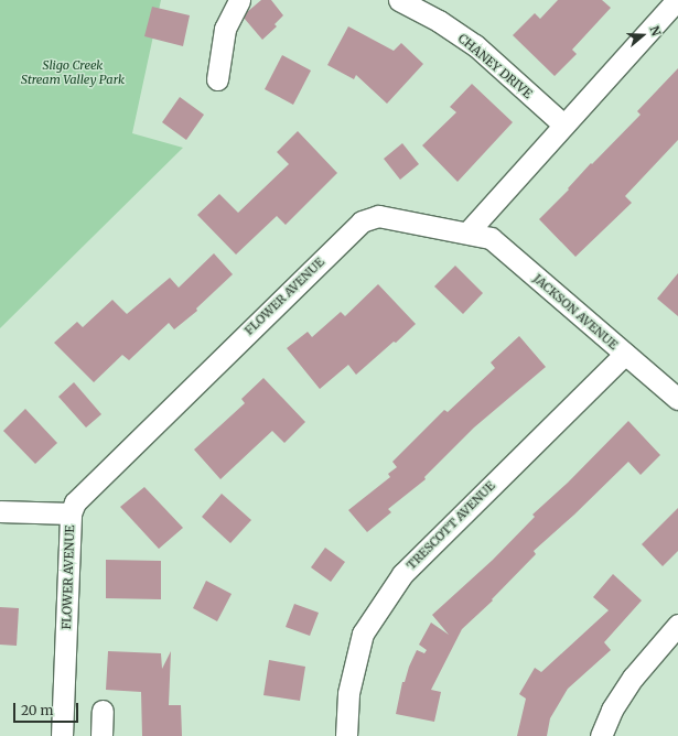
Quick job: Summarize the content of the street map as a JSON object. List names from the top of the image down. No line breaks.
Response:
{"streets":{"street":["CHANEY DRIVE","FLOWER AVENUE","JACKSON AVENUE","TRESCOTT AVENUE"]},"crossings":[["FLOWER AVENUE","JACKSON AVENUE"],["JACKSON AVENUE","TRESCOTT AVENUE"]],"parks":["Sligo Creek Stream Valley Park"],"scale_bar":"20 m","north":"right"}
